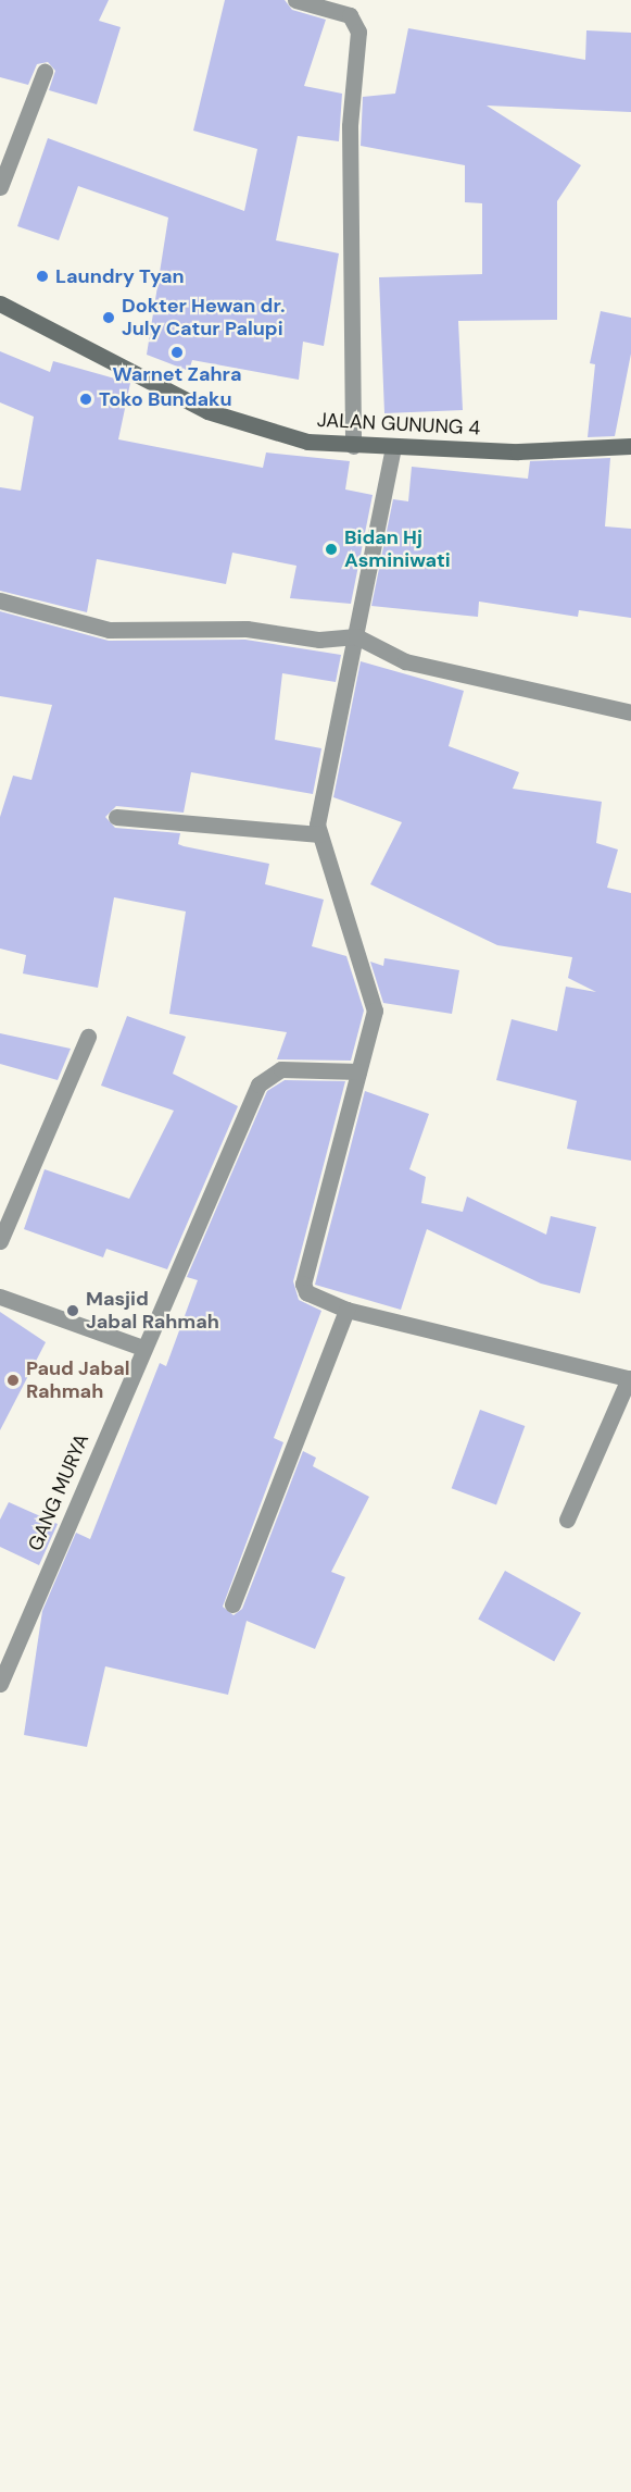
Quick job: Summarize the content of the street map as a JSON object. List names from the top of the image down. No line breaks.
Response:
{"streets":{"street":["JALAN GUNUNG 4","GANG MURYA"]},"places":["Laundry Tyan","Dokter Hewan dr. July Catur Palupi","Warnet Zahra","Toko Bundaku","Bidan Hj Asminiwati","Masjid Jabal Rahmah","Paud Jabal Rahmah"]}
